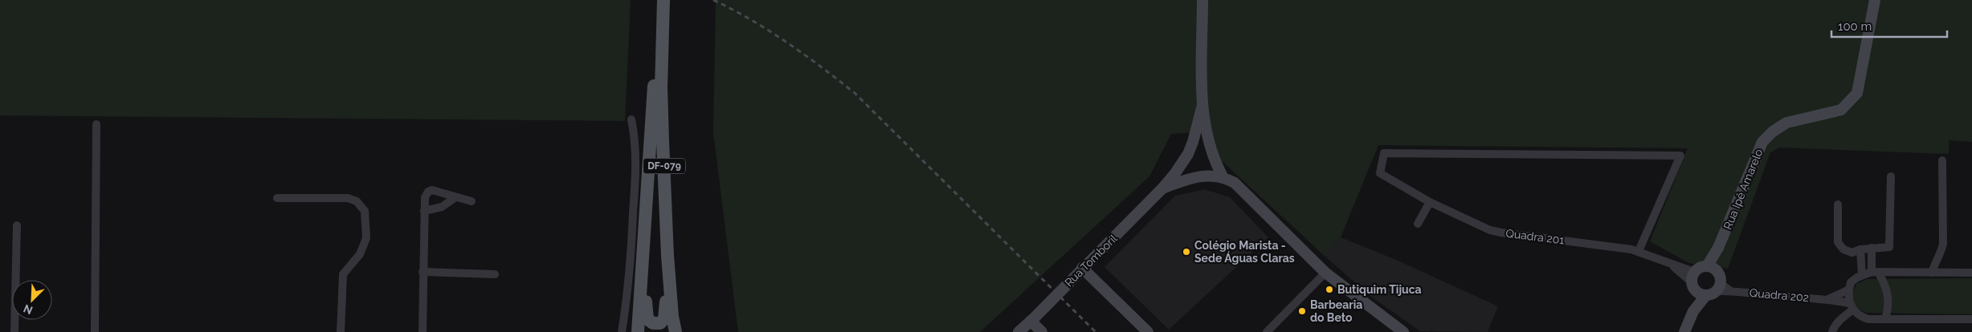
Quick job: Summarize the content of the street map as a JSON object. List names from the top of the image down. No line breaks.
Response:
{"streets":{"main road":["DF-079"],"street":["Rua Ipê Amarelo","Quadra 201","Rua Tomboril","Quadra 202"]},"crossings":[["Rua Ipê Amarelo","Quadra 201"],["Rua Ipê Amarelo","Quadra 202"],["Quadra 201","Quadra 202"]],"places":["Colégio Marista - Sede Águas Claras","Butiquim Tijuca","Barbearia do Beto"],"scale_bar":"100 m","north":"bottom left"}
